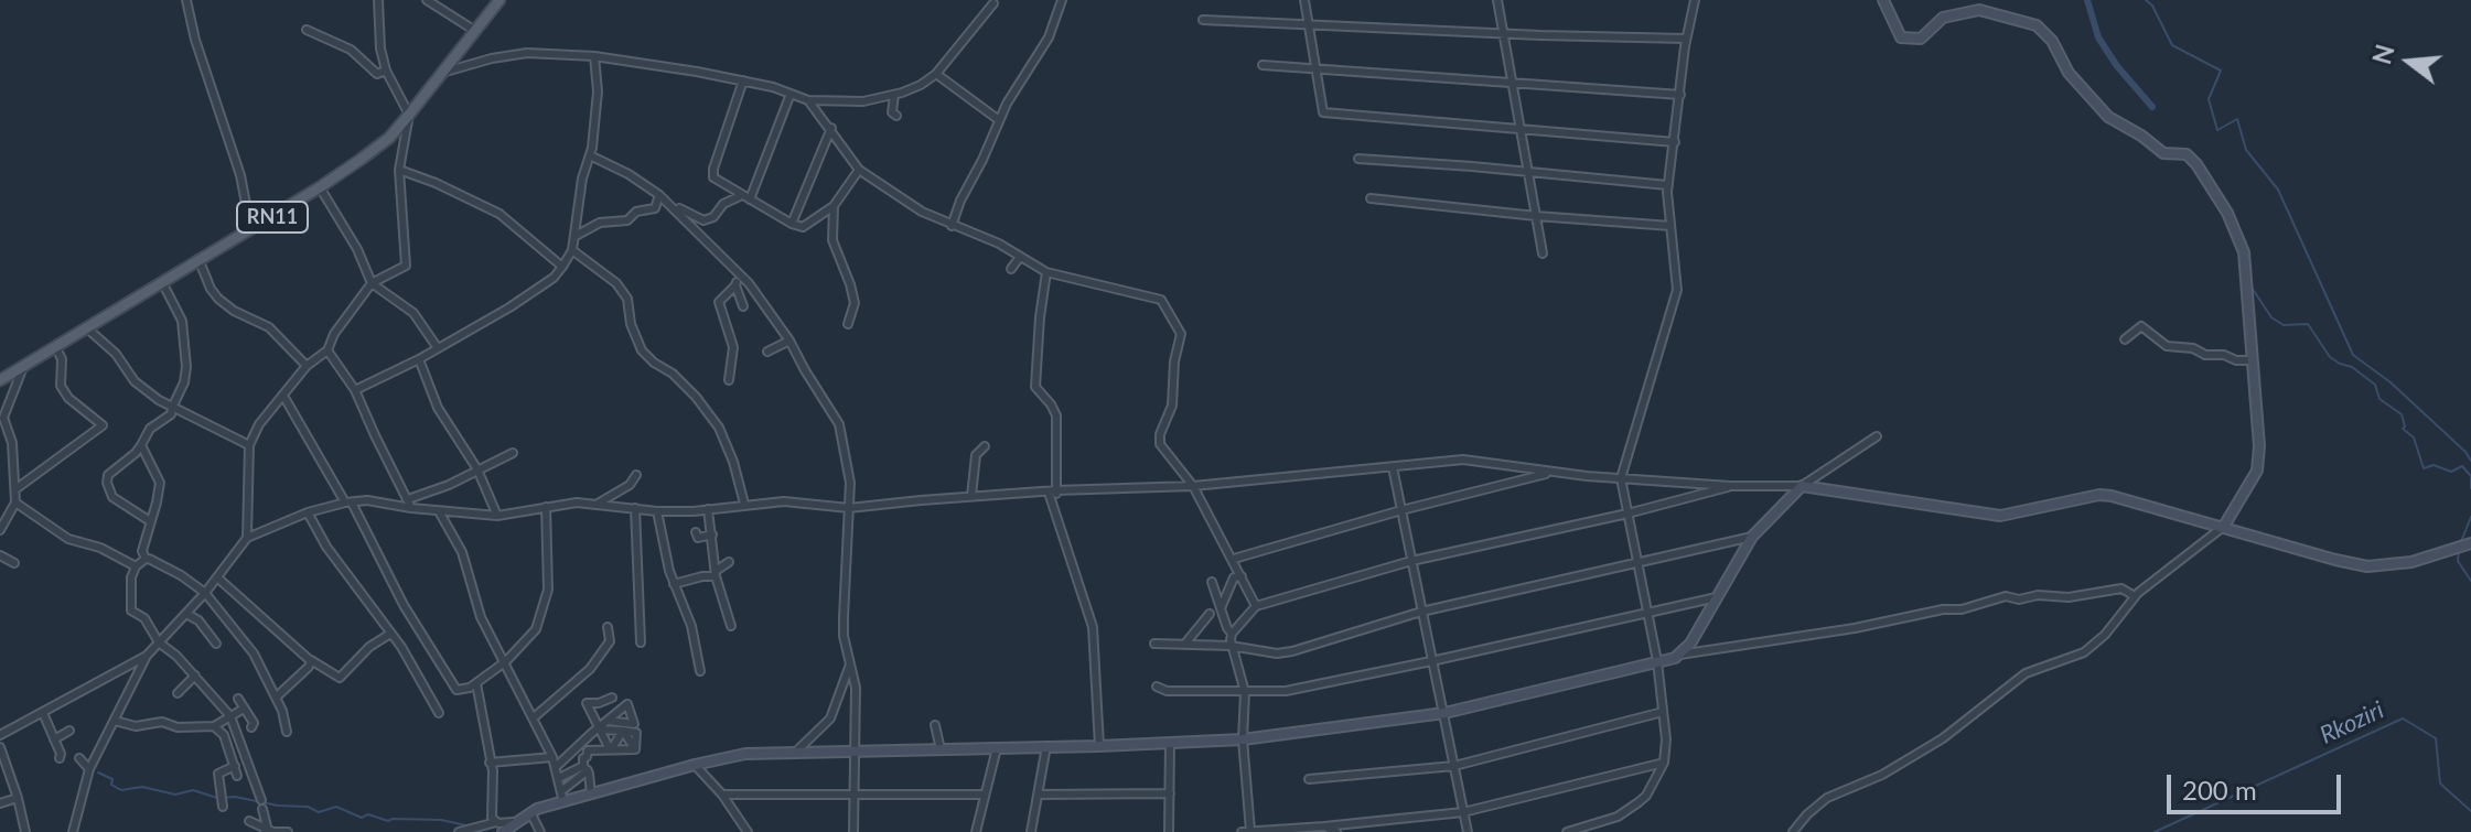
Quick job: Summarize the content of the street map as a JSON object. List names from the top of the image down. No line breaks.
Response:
{"streets":{"main road":["RN11"]},"water":["Rkoziri"],"scale_bar":"200 m","north":"left"}
